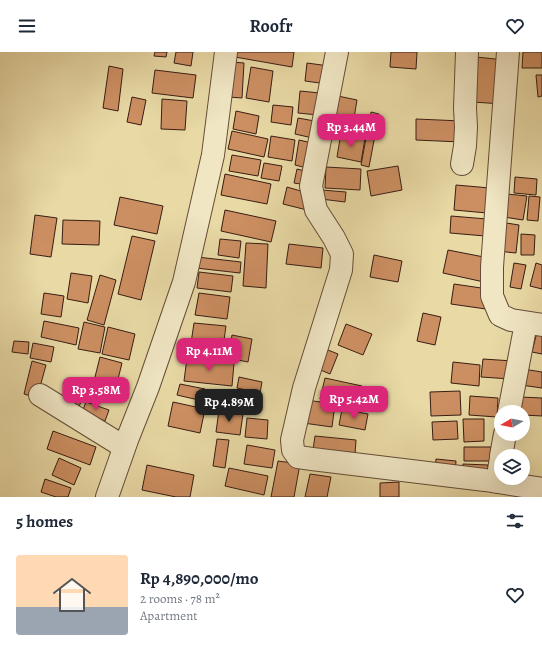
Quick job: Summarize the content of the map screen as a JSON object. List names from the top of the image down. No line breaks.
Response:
{"north":"left","page":{"header":"Roofr","price":["Rp 3.44M","Rp 4.11M","Rp 3.58M","Rp 5.42M","Rp 4.89M"],"heading":"5 homes","list":[{"name":"Rp 4,890,000/mo","note":"2 rooms · 78 m² · Apartment"}]}}
